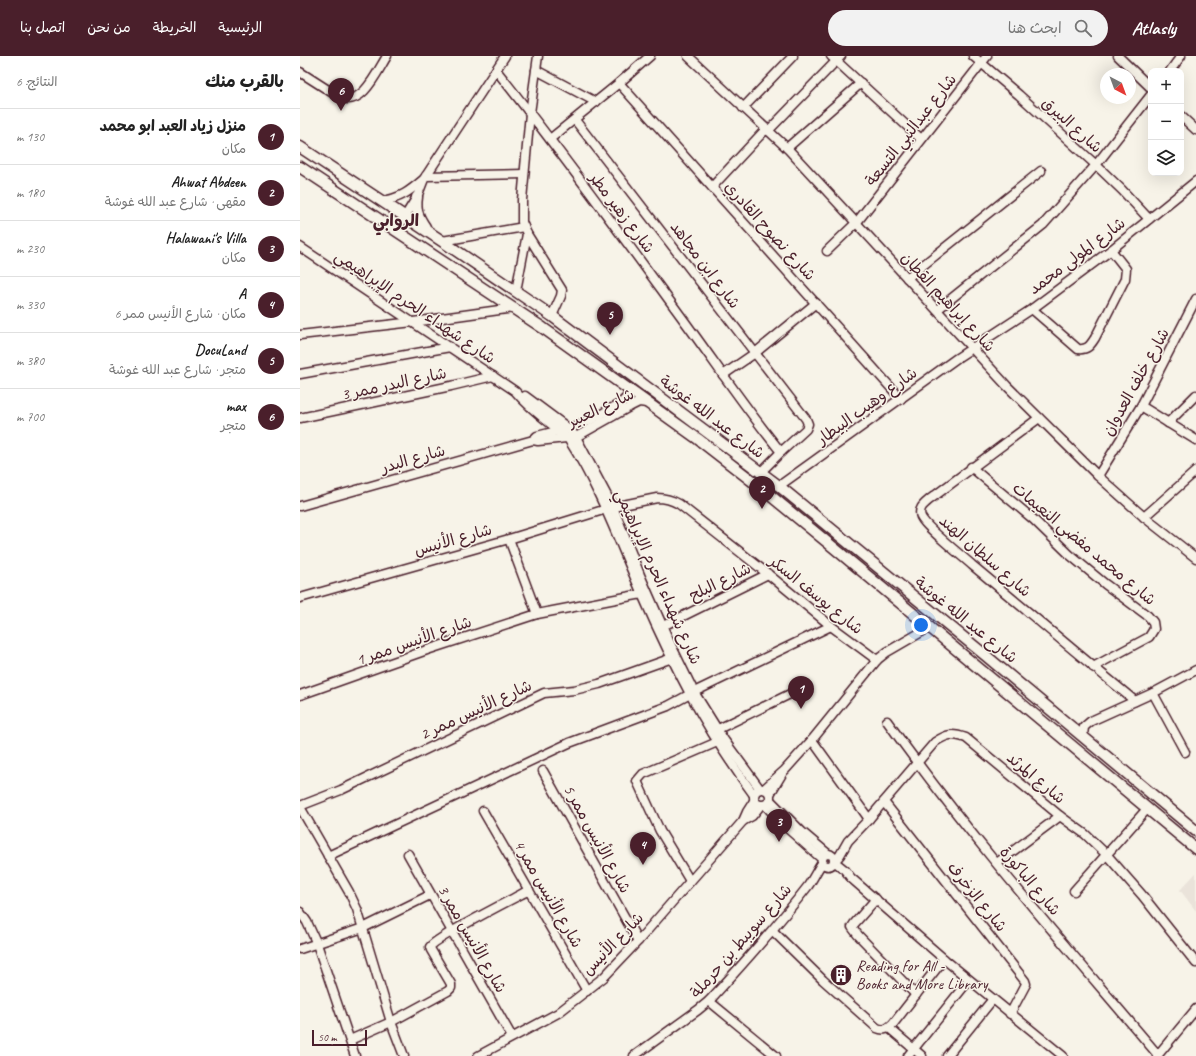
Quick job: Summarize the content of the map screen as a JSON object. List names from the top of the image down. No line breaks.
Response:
{"streets":{"main road":["شارع عبد الله غوشة"],"street":["شارع البيرق","شارع عبدالنبي التسعة","شارع زهير مطر","شارع نصوح القادري","شارع المولى محمد","شارع ابن مجاهد","شارع إبراهيم القطان","شارع شهداء الحرم الإبراهيمي","شارع خلف العدوان","شارع البدر ممر 3","شارع وهيب البيطار","شارع العبير","شارع البدر","شارع الأنيس","شارع محمد مفضي النعيمات","شارع سلطان الهند","شارع البلح","شارع يوسف السكر","شارع الأنيس ممر 1","شارع الأنيس ممر 2","شارع المرثد","شارع الأنيس ممر 5","شارع الباكورة","شارع الأنيس ممر 4","شارع الزخرف","شارع الأنيس ممر 3","شارع سويبط بن حرملة"]},"crossings":[["شارع البيرق","شارع عبدالنبي التسعة"],["شارع البيرق","شارع المولى محمد"],["شارع عبدالنبي التسعة","شارع إبراهيم القطان"],["شارع زهير مطر","شارع ابن مجاهد"],["شارع نصوح القادري","شارع وهيب البيطار"],["شارع المولى محمد","شارع إبراهيم القطان"],["شارع المولى محمد","شارع وهيب البيطار"],["شارع إبراهيم القطان","شارع خلف العدوان"],["شارع إبراهيم القطان","شارع وهيب البيطار"],["شارع إبراهيم القطان","شارع سلطان الهند"],["شارع شهداء الحرم الإبراهيمي","شارع البدر ممر 3"],["شارع شهداء الحرم الإبراهيمي","شارع العبير"],["شارع شهداء الحرم الإبراهيمي","شارع البدر"],["شارع شهداء الحرم الإبراهيمي","شارع الأنيس"],["شارع شهداء الحرم الإبراهيمي","شارع البلح"],["شارع شهداء الحرم الإبراهيمي","شارع يوسف السكر"],["شارع شهداء الحرم الإبراهيمي","شارع الأنيس ممر 1"],["شارع شهداء الحرم الإبراهيمي","شارع الأنيس ممر 2"],["شارع شهداء الحرم الإبراهيمي","شارع المرثد"],["شارع شهداء الحرم الإبراهيمي","شارع الزخرف"],["شارع شهداء الحرم الإبراهيمي","شارع سويبط بن حرملة"],["شارع وهيب البيطار","شارع عبد الله غوشة"],["شارع العبير","شارع عبد الله غوشة"],["شارع العبير","شارع البدر"],["شارع الأنيس","شارع يوسف السكر"],["شارع الأنيس","شارع الأنيس ممر 5"],["شارع الأنيس","شارع الأنيس ممر 4"],["شارع الأنيس","شارع الأنيس ممر 3"],["شارع محمد مفضي النعيمات","شارع سلطان الهند"],["شارع البلح","شارع يوسف السكر"],["شارع المرثد","شارع الباكورة"],["شارع المرثد","شارع الزخرف"],["شارع المرثد","شارع سويبط بن حرملة"]],"districts":["الروابي"],"places":{"building":["Reading for All - Books and More Library"]},"scale_bar":"50 m","north":"bottom right","page":{"header":"Atlasly","search":"ابحث هنا","nav":["الرئيسية","الخريطة","من نحن","اتصل بنا"],"heading":["بالقرب منك","النتائج: 6"],"map_buttons":["+","−"],"pins":["6","5","2","1","3","4"],"list":[{"mark":"1","name":"منزل زياد العبد ابو محمد","note":"مكان","value":"130 m"},{"mark":"2","name":"Ahwat Abdeen","note":"مقهى · شارع عبد الله غوشة","value":"180 m"},{"mark":"3","name":"Halawani's Villa","note":"مكان","value":"230 m"},{"mark":"4","name":"A","note":"مكان · شارع الأنيس ممر 6","value":"330 m"},{"mark":"5","name":"DocuLand","note":"متجر · شارع عبد الله غوشة","value":"380 m"},{"mark":"6","name":"max","note":"متجر","value":"700 m"}],"scale":"50 m"}}
